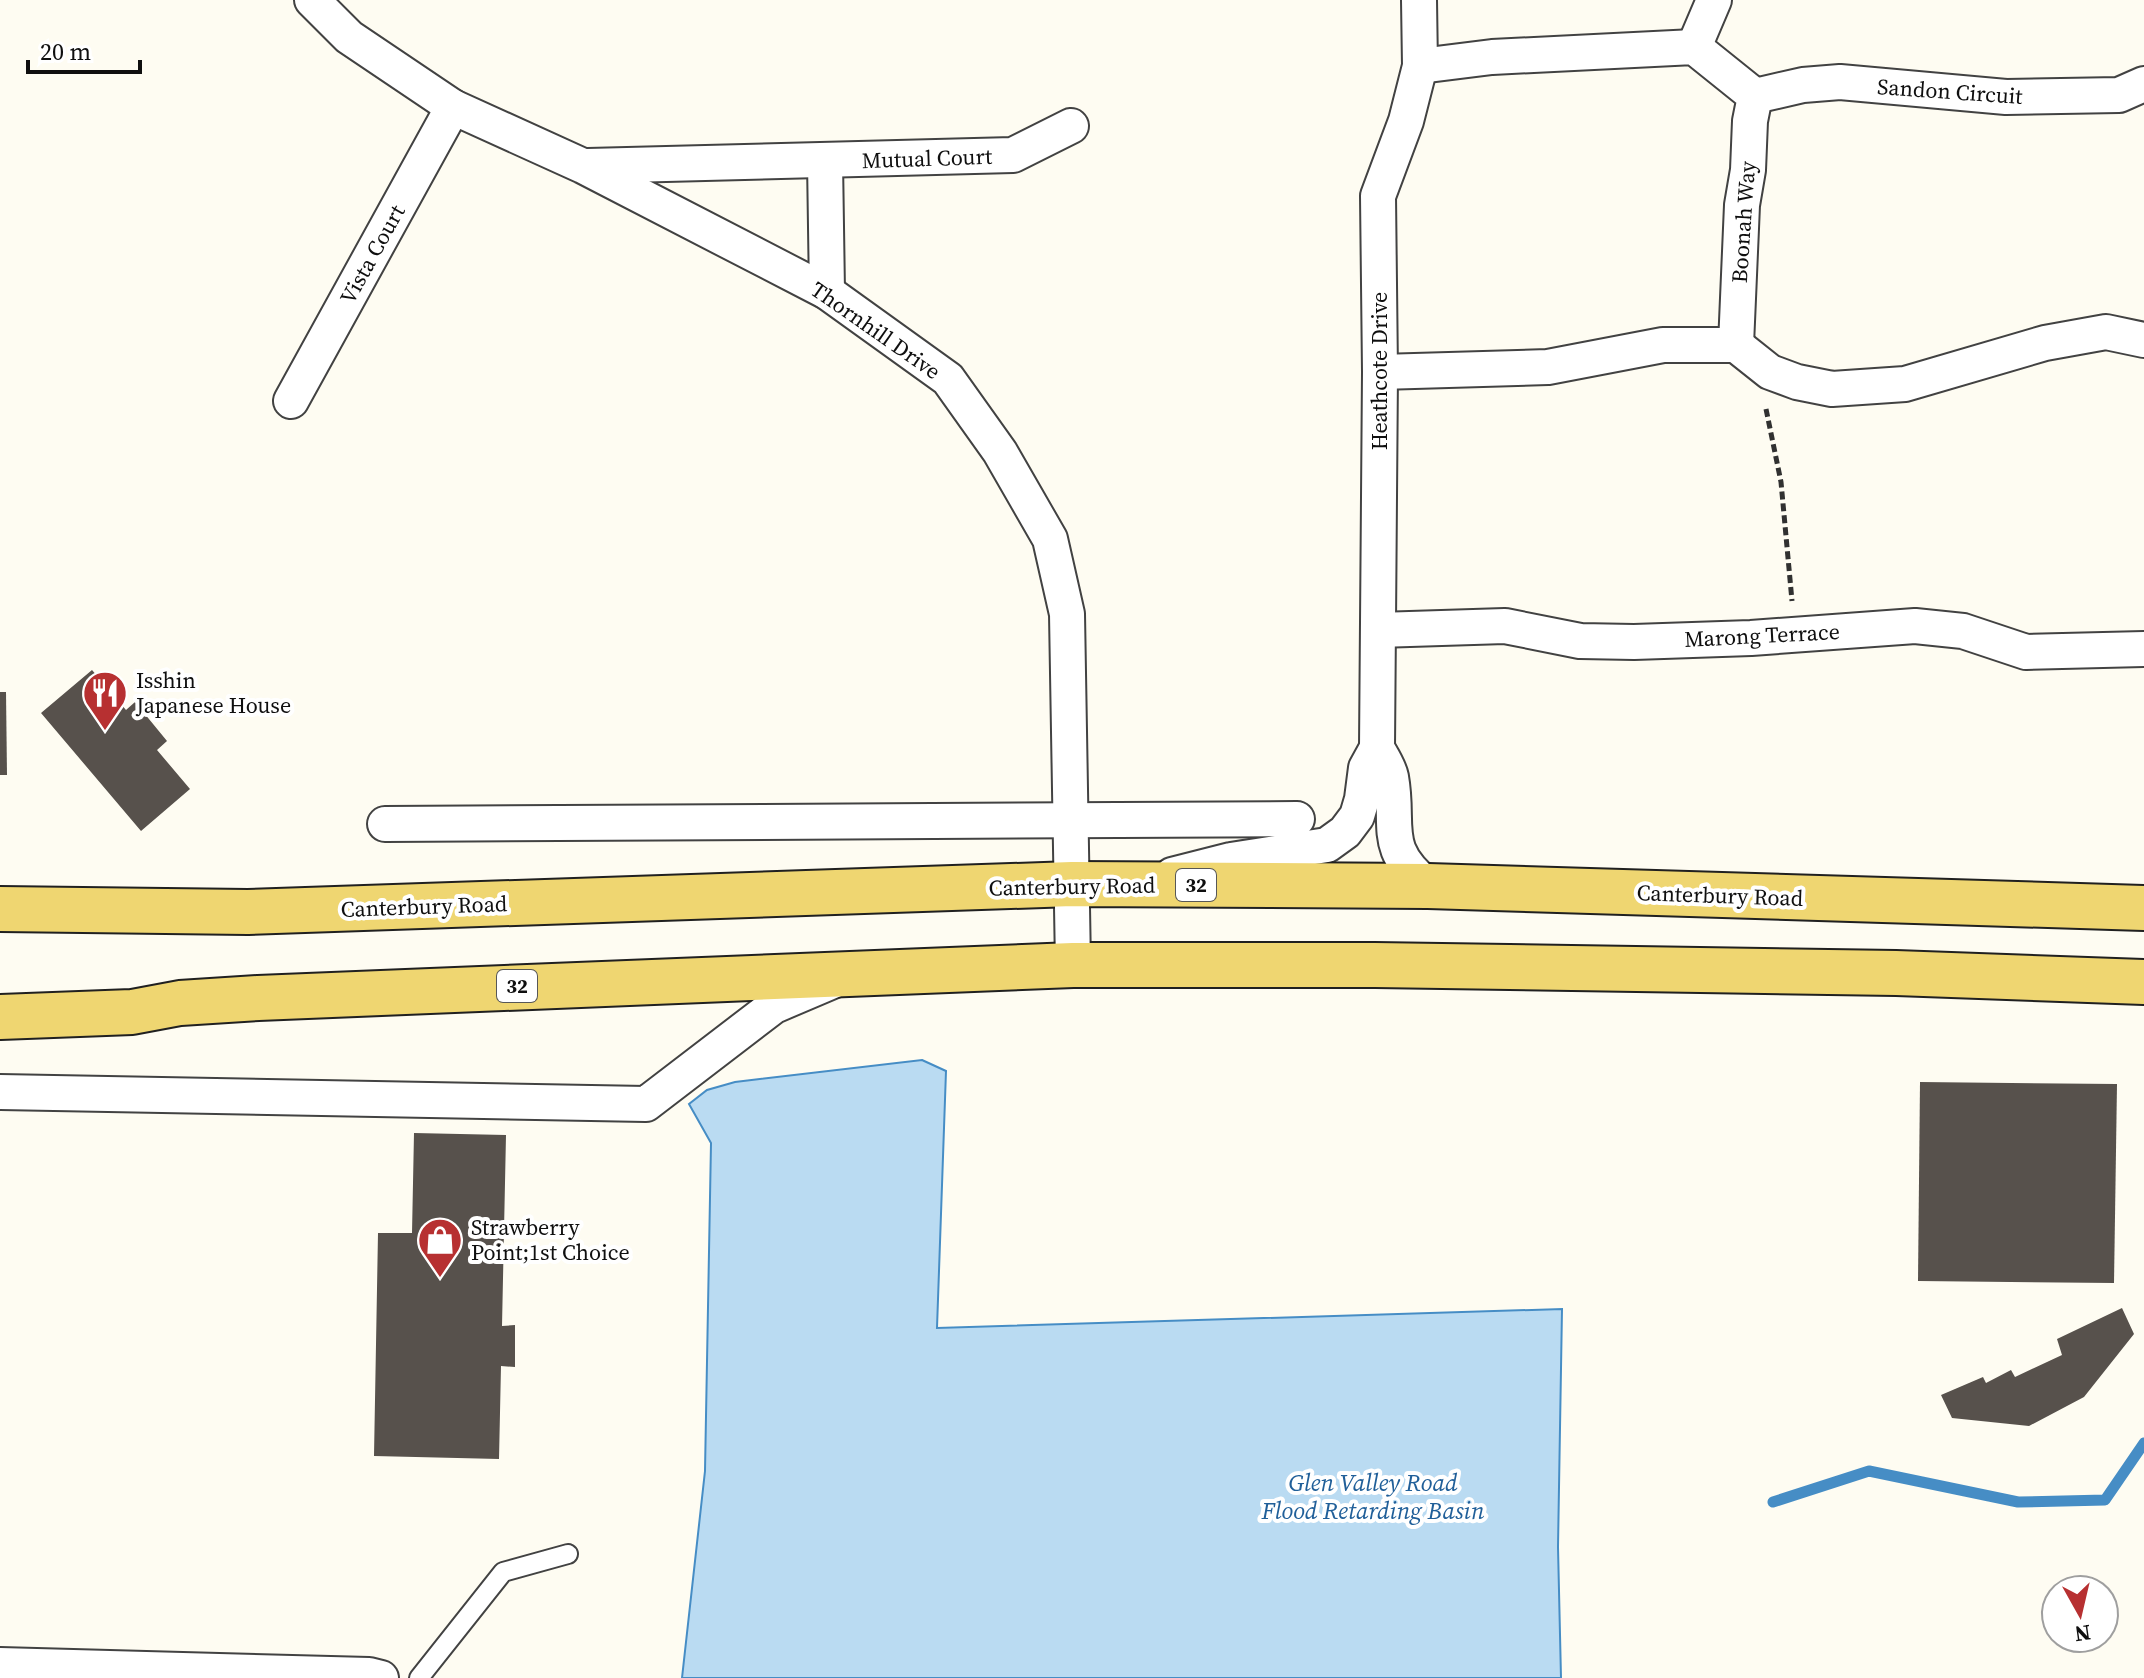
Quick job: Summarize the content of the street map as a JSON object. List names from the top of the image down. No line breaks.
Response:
{"streets":{"main road":["32","Canterbury Road"],"street":["Sandon Circuit","Mutual Court","Boonah Way","Vista Court","Thornhill Drive","Heathcote Drive","Marong Terrace"]},"crossings":[["Sandon Circuit","Boonah Way"],["Mutual Court","Thornhill Drive"],["Vista Court","Thornhill Drive"],["Thornhill Drive","32"],["Thornhill Drive","Canterbury Road"],["Heathcote Drive","Marong Terrace"],["Heathcote Drive","Canterbury Road"]],"water":["Glen Valley Road Flood Retarding Basin"],"places":{"restaurant":["Isshin Japanese House"],"shop":["Strawberry Point;1st Choice"]},"scale_bar":"20 m","north":"bottom"}
